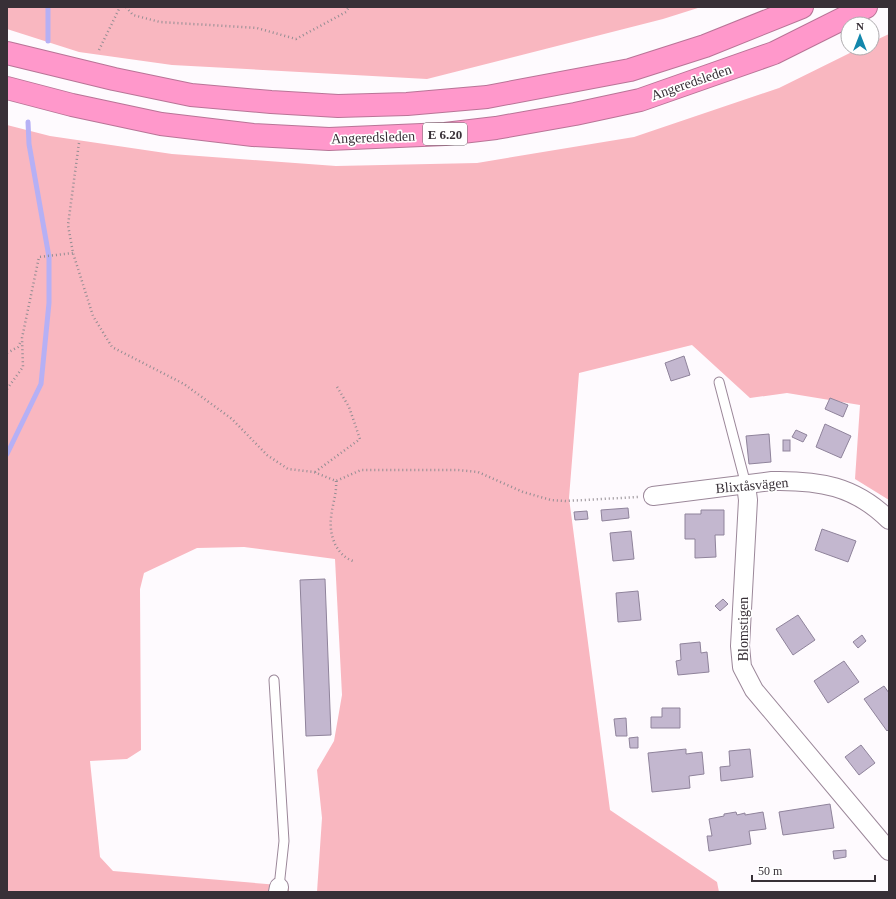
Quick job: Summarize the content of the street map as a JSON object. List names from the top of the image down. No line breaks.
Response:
{"streets":{"highway":["Angeredsleden","E 6.20"],"street":["Blixtåsvägen","Blomstigen"]},"crossings":[["Blixtåsvägen","Blomstigen"]],"scale_bar":"50 m","north":"top"}
